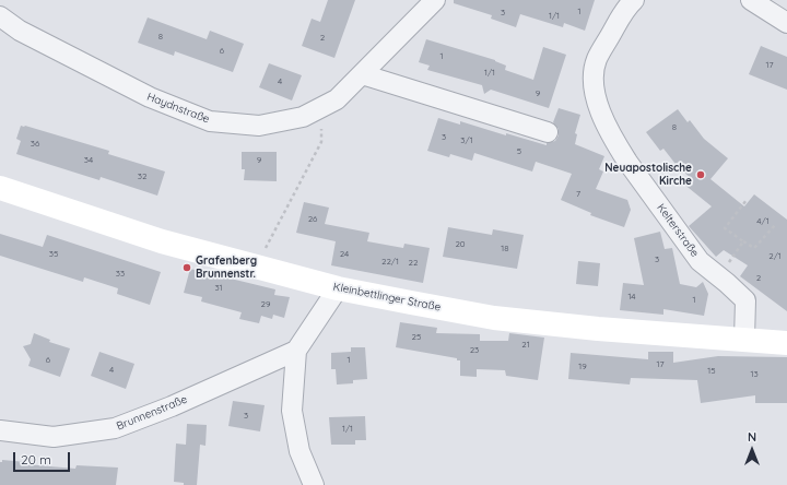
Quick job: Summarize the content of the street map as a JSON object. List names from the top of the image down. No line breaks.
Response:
{"streets":{"street":["Haydnstraße","Kelterstraße","Kleinbettlinger Straße","Brunnenstraße"]},"crossings":[["Kelterstraße","Kleinbettlinger Straße"]],"places":["Neuapostolische Kirche","Grafenberg Brunnenstr."],"house_numbers":["1","3","1/1","8","2","6","1","17","1/1","4","9","8","3","3/1","36","5","34","9","32","7","26","4/1","20","18","35","24","2/1","3","22/1","22","33","2","31","14","1","29","25","21","23","6","1","17","19","4","15","13","3","1/1"],"scale_bar":"20 m","north":"top"}
